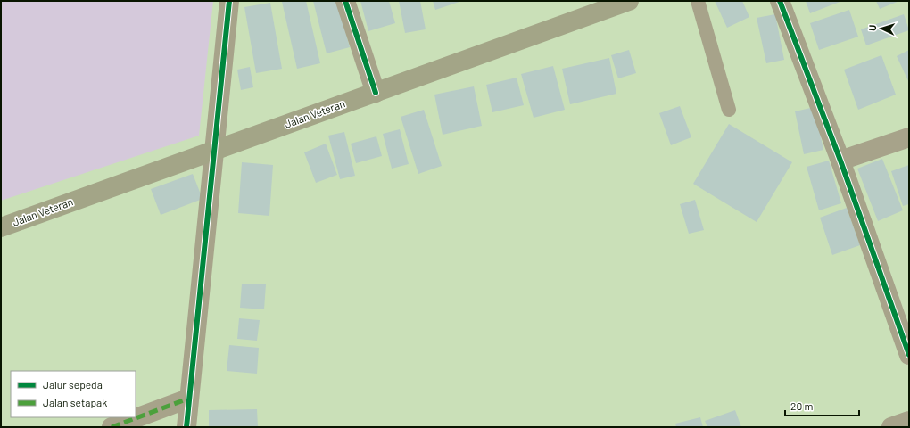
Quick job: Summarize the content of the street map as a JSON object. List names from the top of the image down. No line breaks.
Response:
{"streets":{"main road":["Jalan Veteran"]},"legend":["Jalur sepeda","Jalan setapak"],"scale_bar":"20 m","north":"left"}
